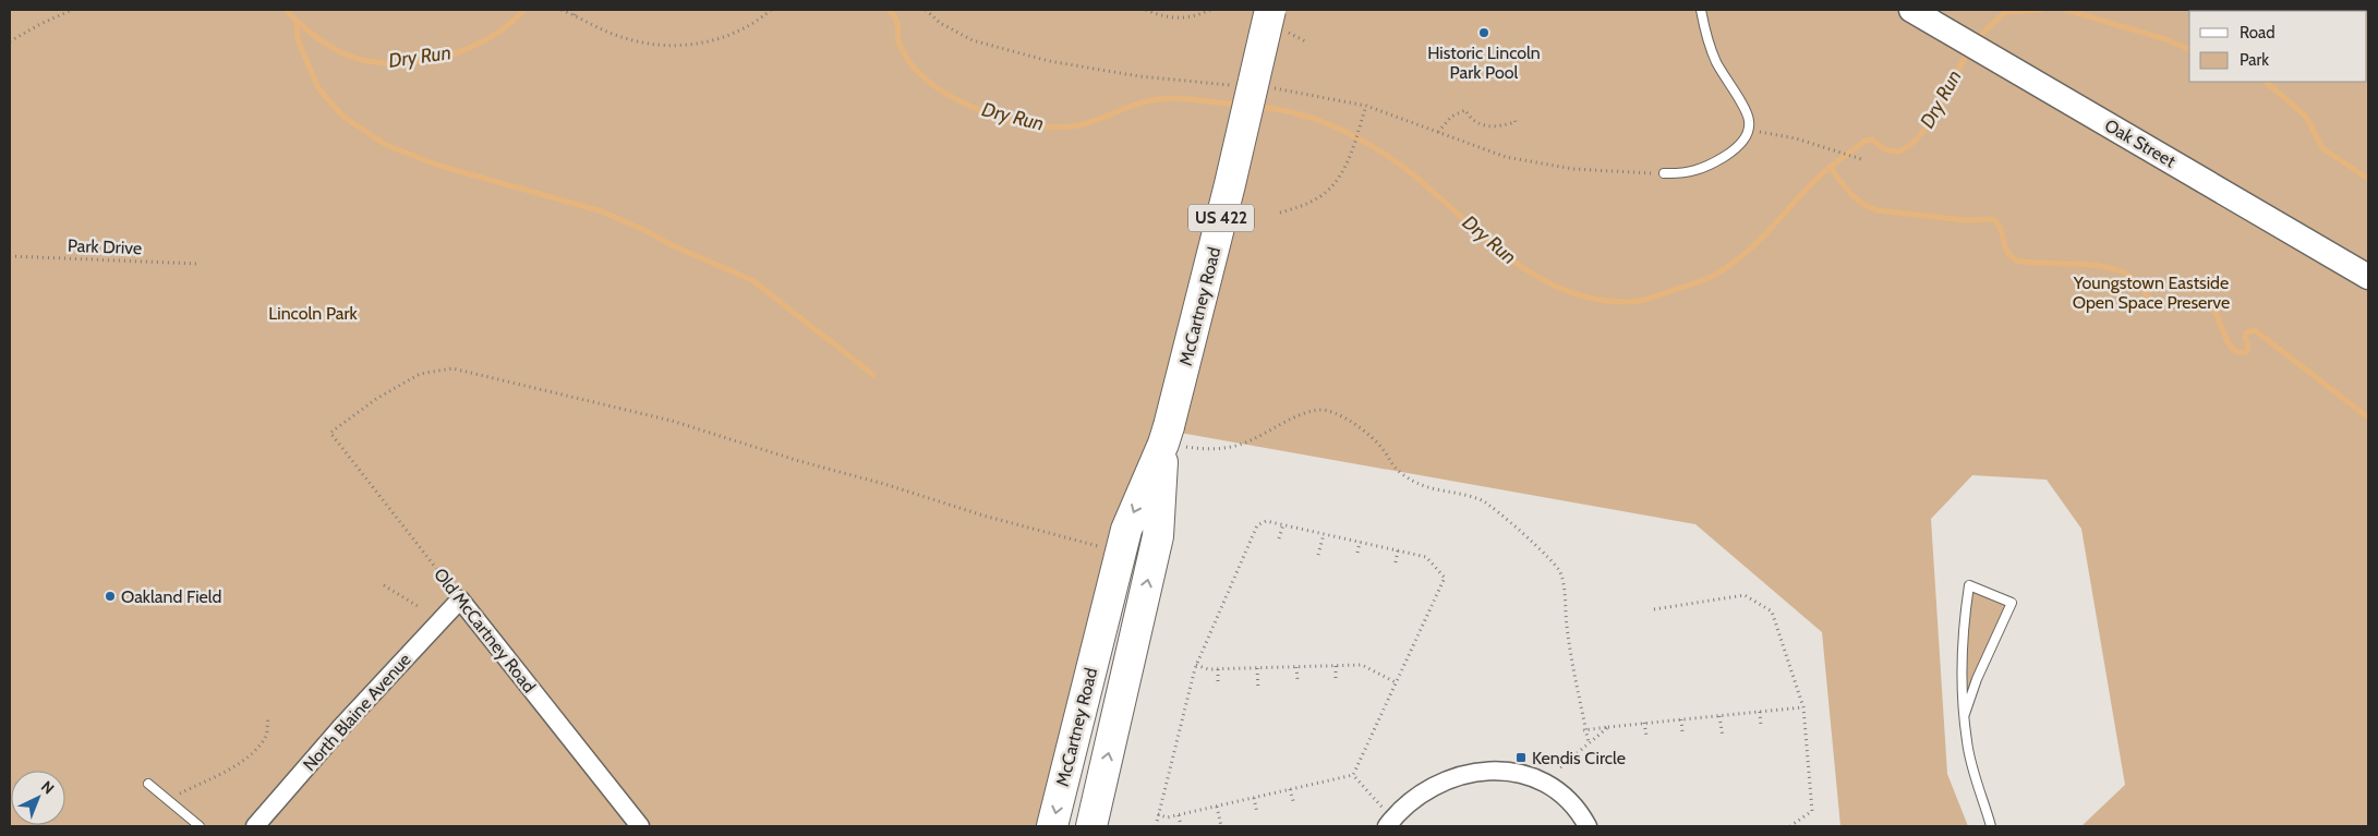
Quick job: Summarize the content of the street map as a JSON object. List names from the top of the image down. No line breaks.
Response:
{"streets":{"highway":["US 422","McCartney Road"],"street":["Oak Street","Old McCartney Road","North Blaine Avenue"],"path":["Park Drive"]},"crossings":[["McCartney Road","Old McCartney Road"],["Old McCartney Road","North Blaine Avenue"]],"water":["Dry Run"],"parks":["Youngstown Eastside Open Space Preserve","Lincoln Park"],"places":{"other":["Historic Lincoln Park Pool","Oakland Field"],"transit":["Kendis Circle"]},"legend":["Road","Park"],"north":"top right"}
